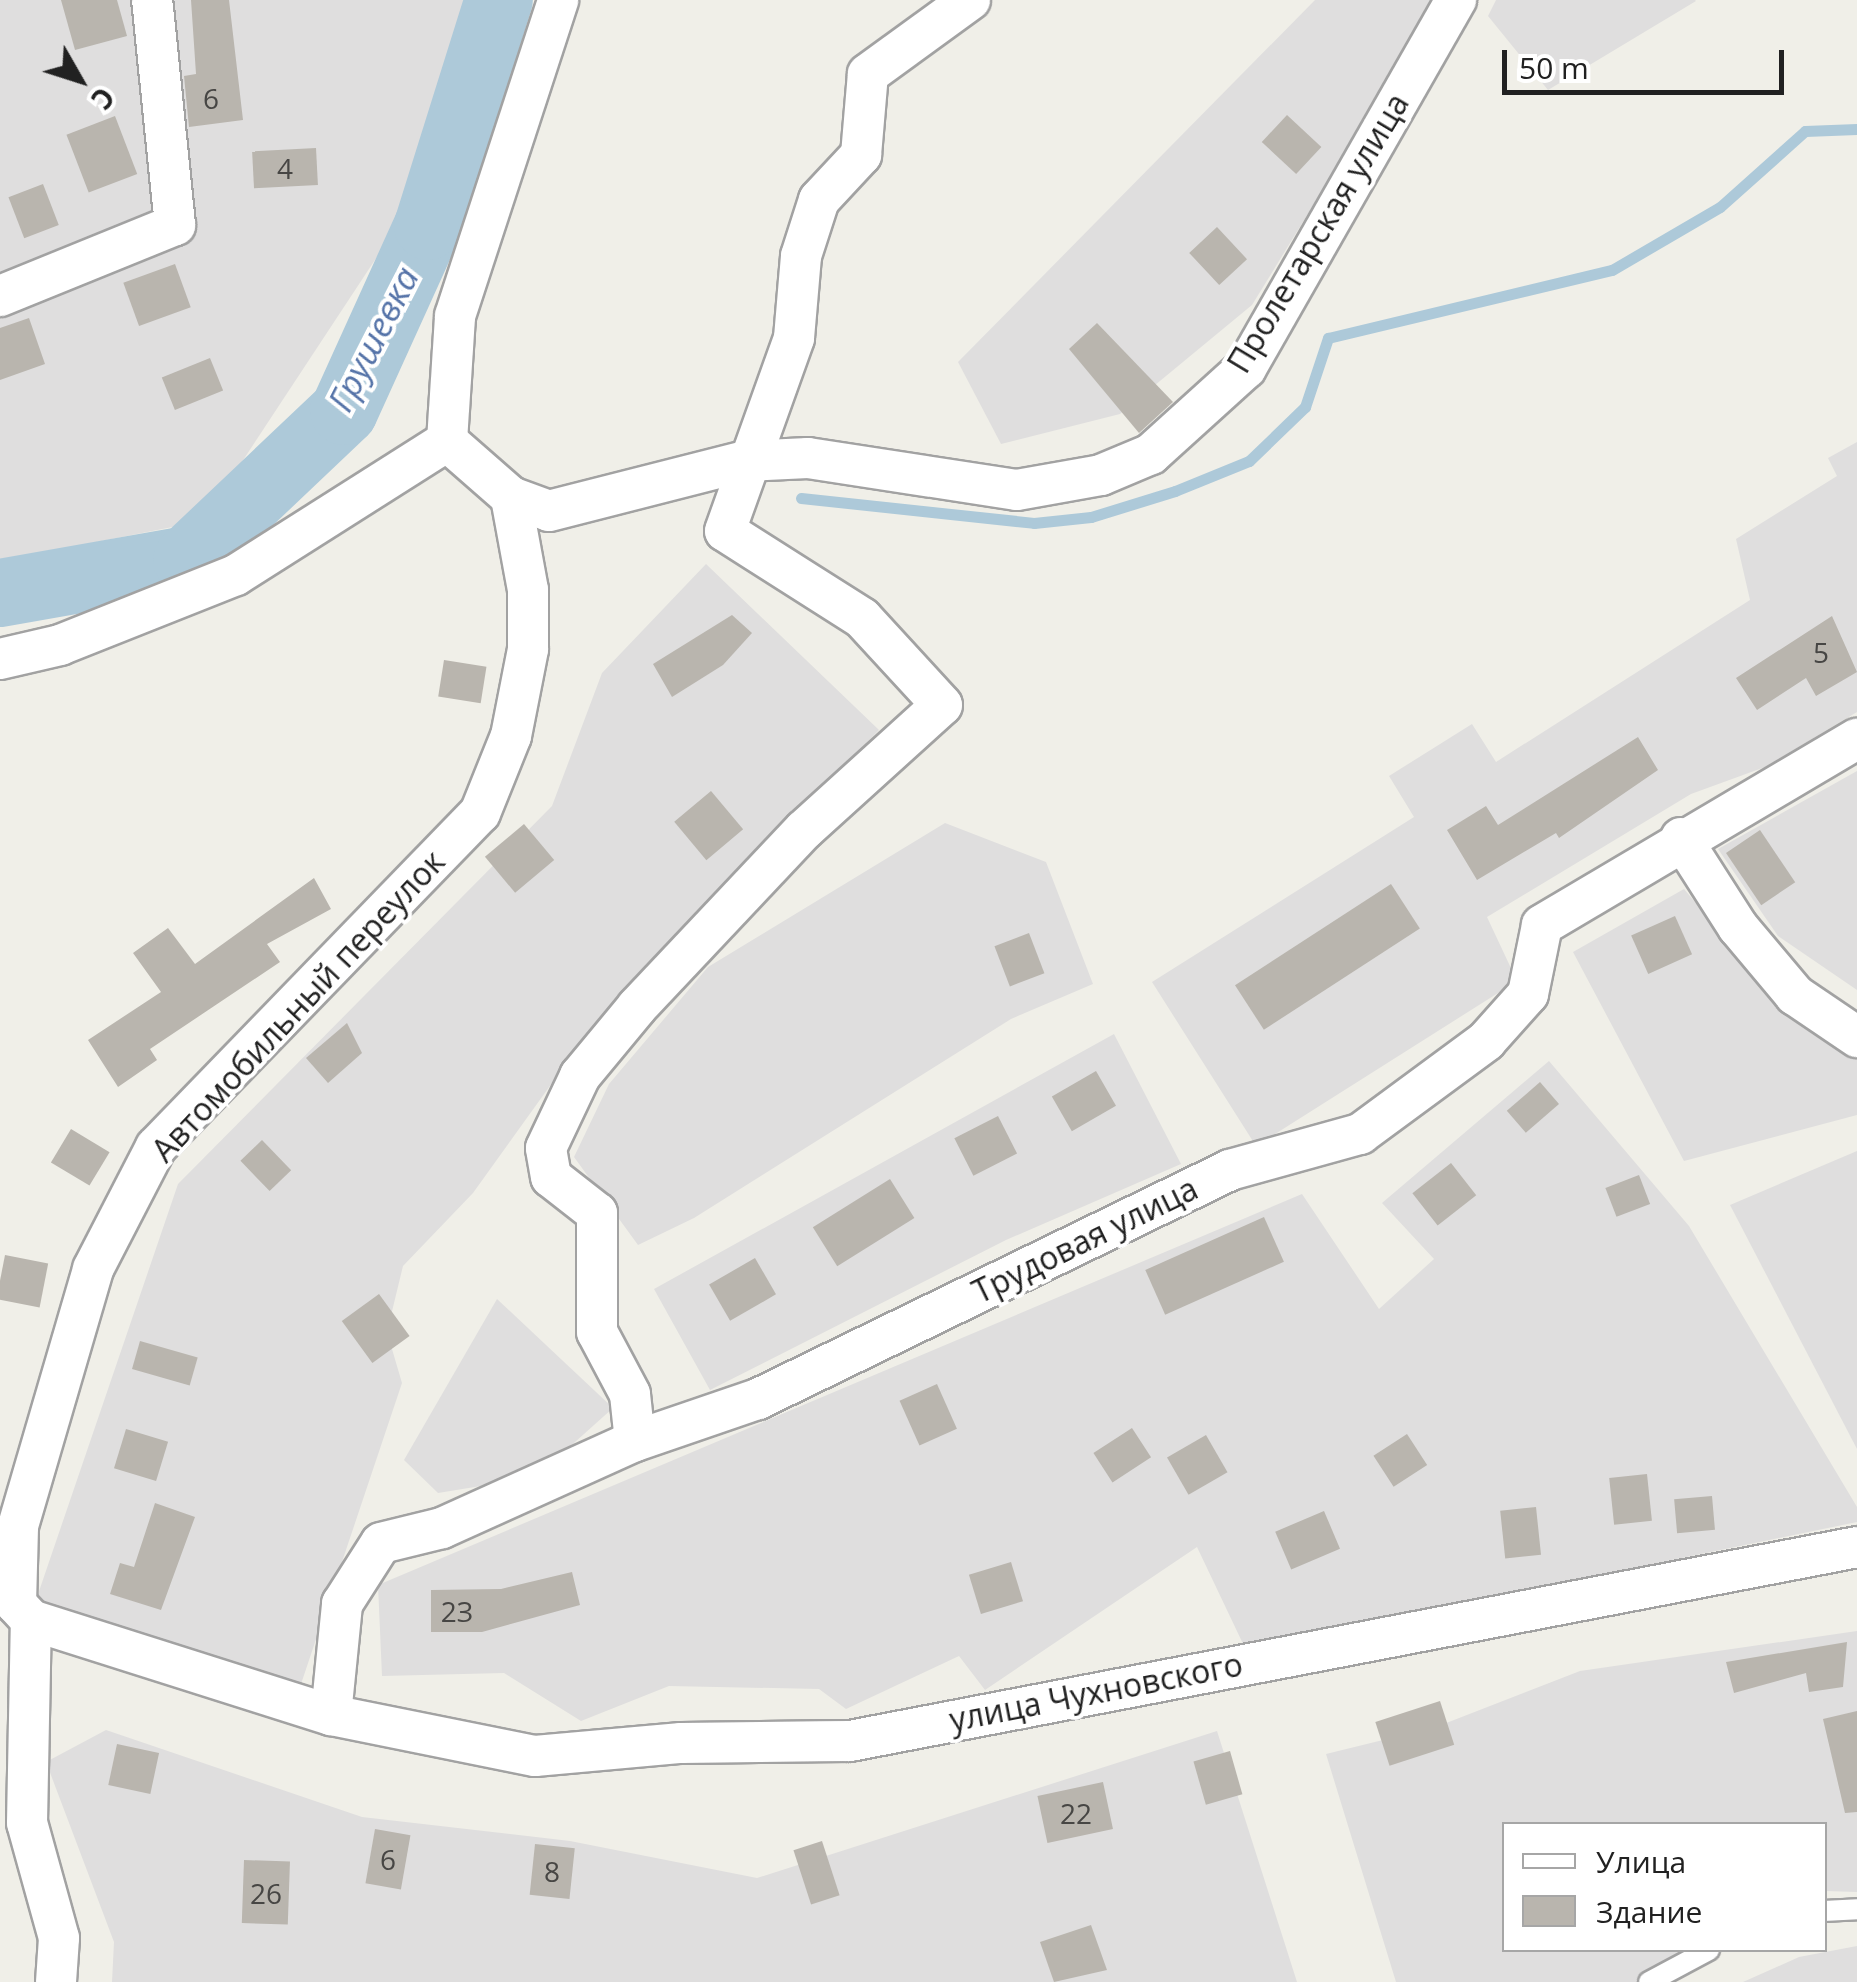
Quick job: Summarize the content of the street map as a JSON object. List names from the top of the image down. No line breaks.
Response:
{"streets":{"street":["Пролетарская улица","Автомобильный переулок","Трудовая улица","улица Чухновского"]},"crossings":[["Пролетарская улица","Автомобильный переулок"],["Автомобильный переулок","улица Чухновского"],["Трудовая улица","улица Чухновского"]],"water":["Грушевка"],"house_numbers":["6","4","5","2З","22","6","8","26"],"legend":["Улица","Здание"],"scale_bar":"50 m","north":"bottom right"}
